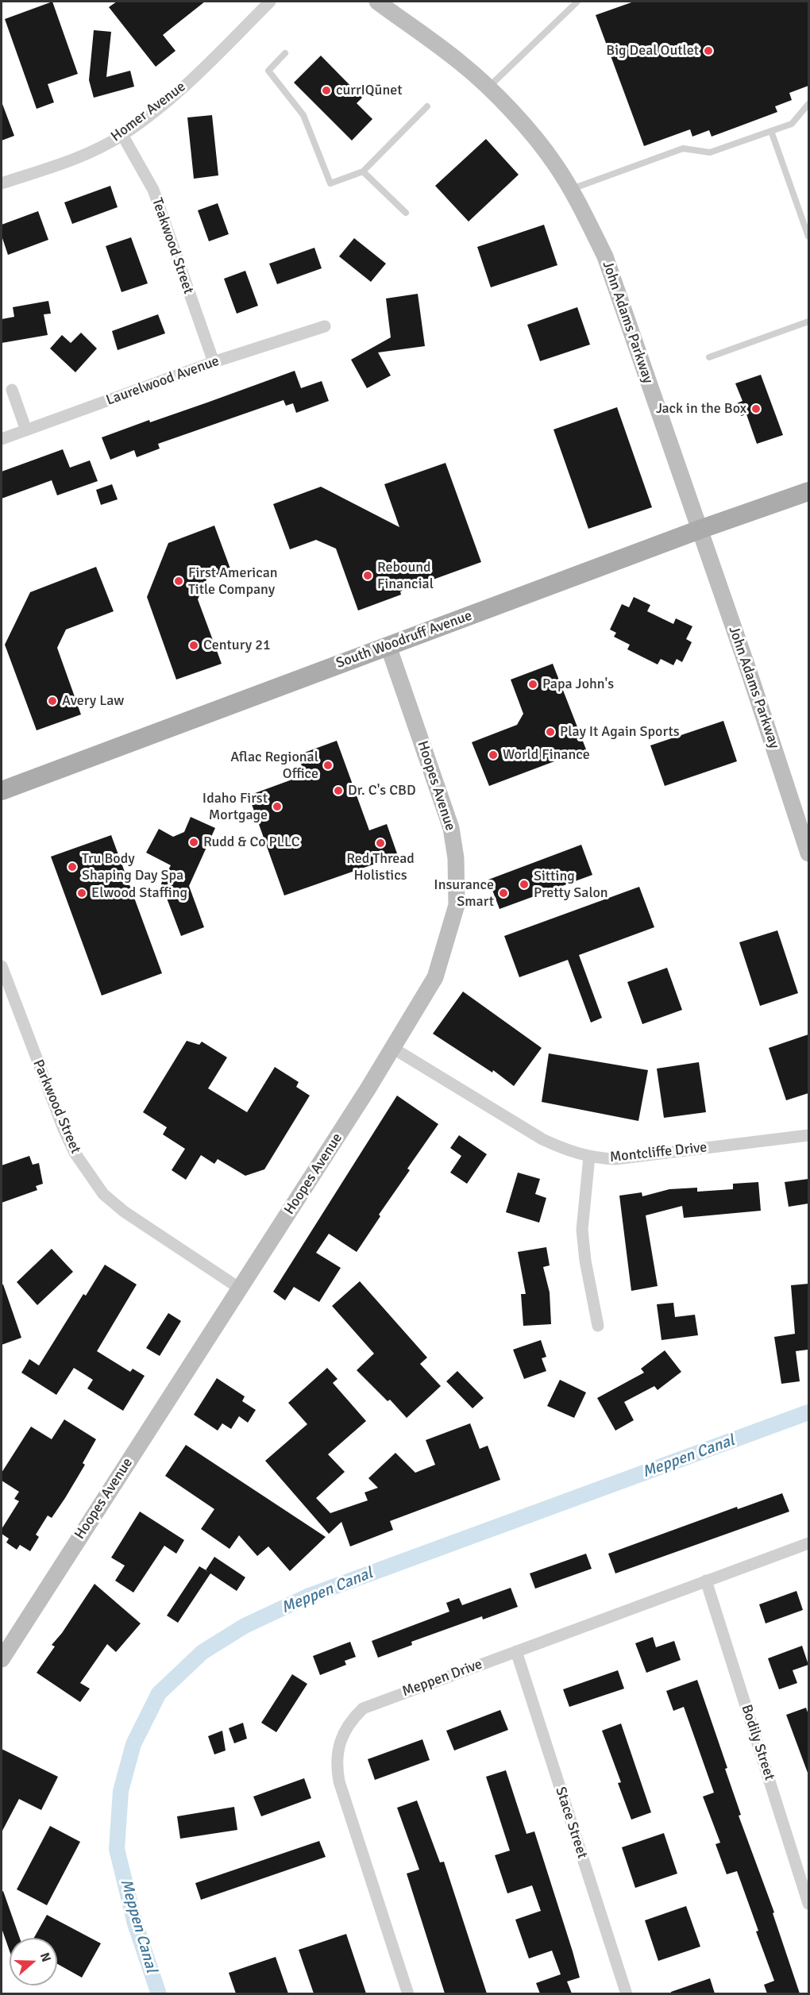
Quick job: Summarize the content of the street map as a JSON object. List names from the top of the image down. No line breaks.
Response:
{"streets":{"main road":["South Woodruff Avenue"],"street":["Homer Avenue","Teakwood Street","John Adams Parkway","Laurelwood Avenue","Hoopes Avenue","Parkwood Street","Montcliffe Drive","Meppen Drive","Bodily Street","Stace Street"]},"crossings":[["Homer Avenue","Teakwood Street"],["Teakwood Street","Laurelwood Avenue"],["John Adams Parkway","South Woodruff Avenue"],["South Woodruff Avenue","Hoopes Avenue"],["Hoopes Avenue","Parkwood Street"],["Hoopes Avenue","Montcliffe Drive"],["Meppen Drive","Bodily Street"],["Meppen Drive","Stace Street"]],"water":["Meppen Canal"],"places":["Big Deal Outlet","currIQūnet","Jack in the Box","Rebound Financial","First American Title Company","Century 21","Papa John's","Avery Law","Play It Again Sports","World Finance","Aflac Regional Office","Dr. C's CBD","Idaho First Mortgage","Rudd & Co PLLC","Red Thread Holistics","Tru Body Shaping Day Spa","Sitting Pretty Salon","Elwood Staffing","Insurance Smart"],"north":"right"}
